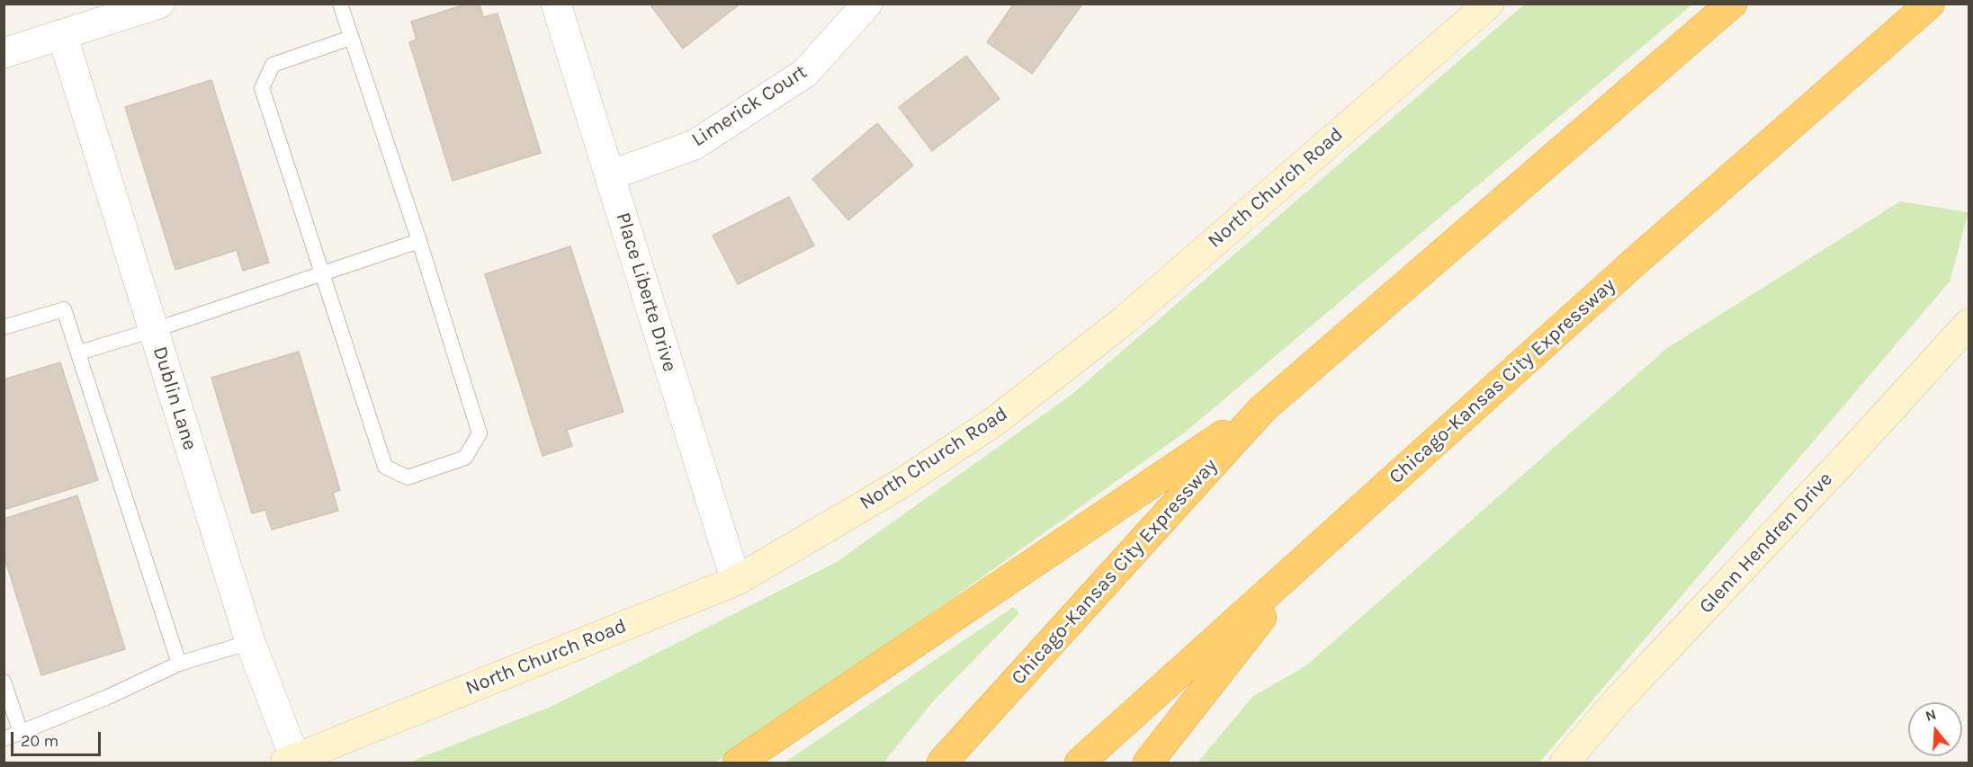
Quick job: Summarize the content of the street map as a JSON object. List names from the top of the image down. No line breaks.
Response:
{"streets":{"highway":["Chicago-Kansas City Expressway"],"main road":["North Church Road","Glenn Hendren Drive"],"street":["Limerick Court","Place Liberte Drive","Dublin Lane"]},"crossings":[["Limerick Court","Place Liberte Drive"],["North Church Road","Place Liberte Drive"],["North Church Road","Dublin Lane"]],"scale_bar":"20 m","north":"top"}
